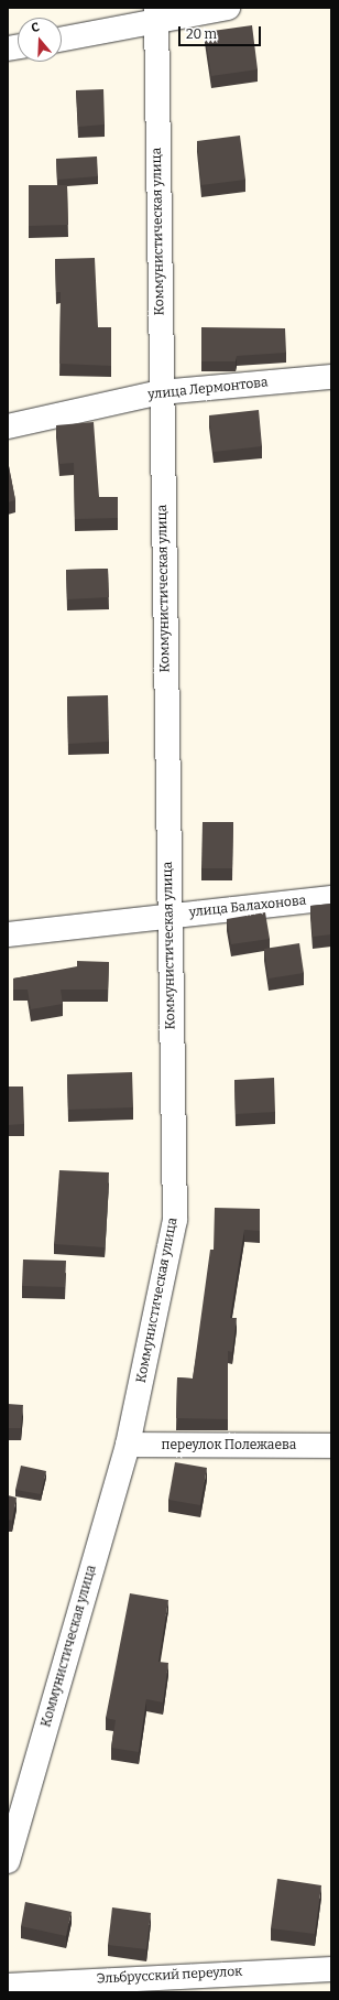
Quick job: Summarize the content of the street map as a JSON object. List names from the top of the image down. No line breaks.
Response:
{"streets":{"street":["Коммунистическая улица","улица Лермонтова","улица Балахонова","переулок Полежаева","Эльбрусский переулок"]},"crossings":[["Коммунистическая улица","улица Лермонтова"],["Коммунистическая улица","улица Балахонова"],["Коммунистическая улица","переулок Полежаева"]],"scale_bar":"20 m","north":"top"}
